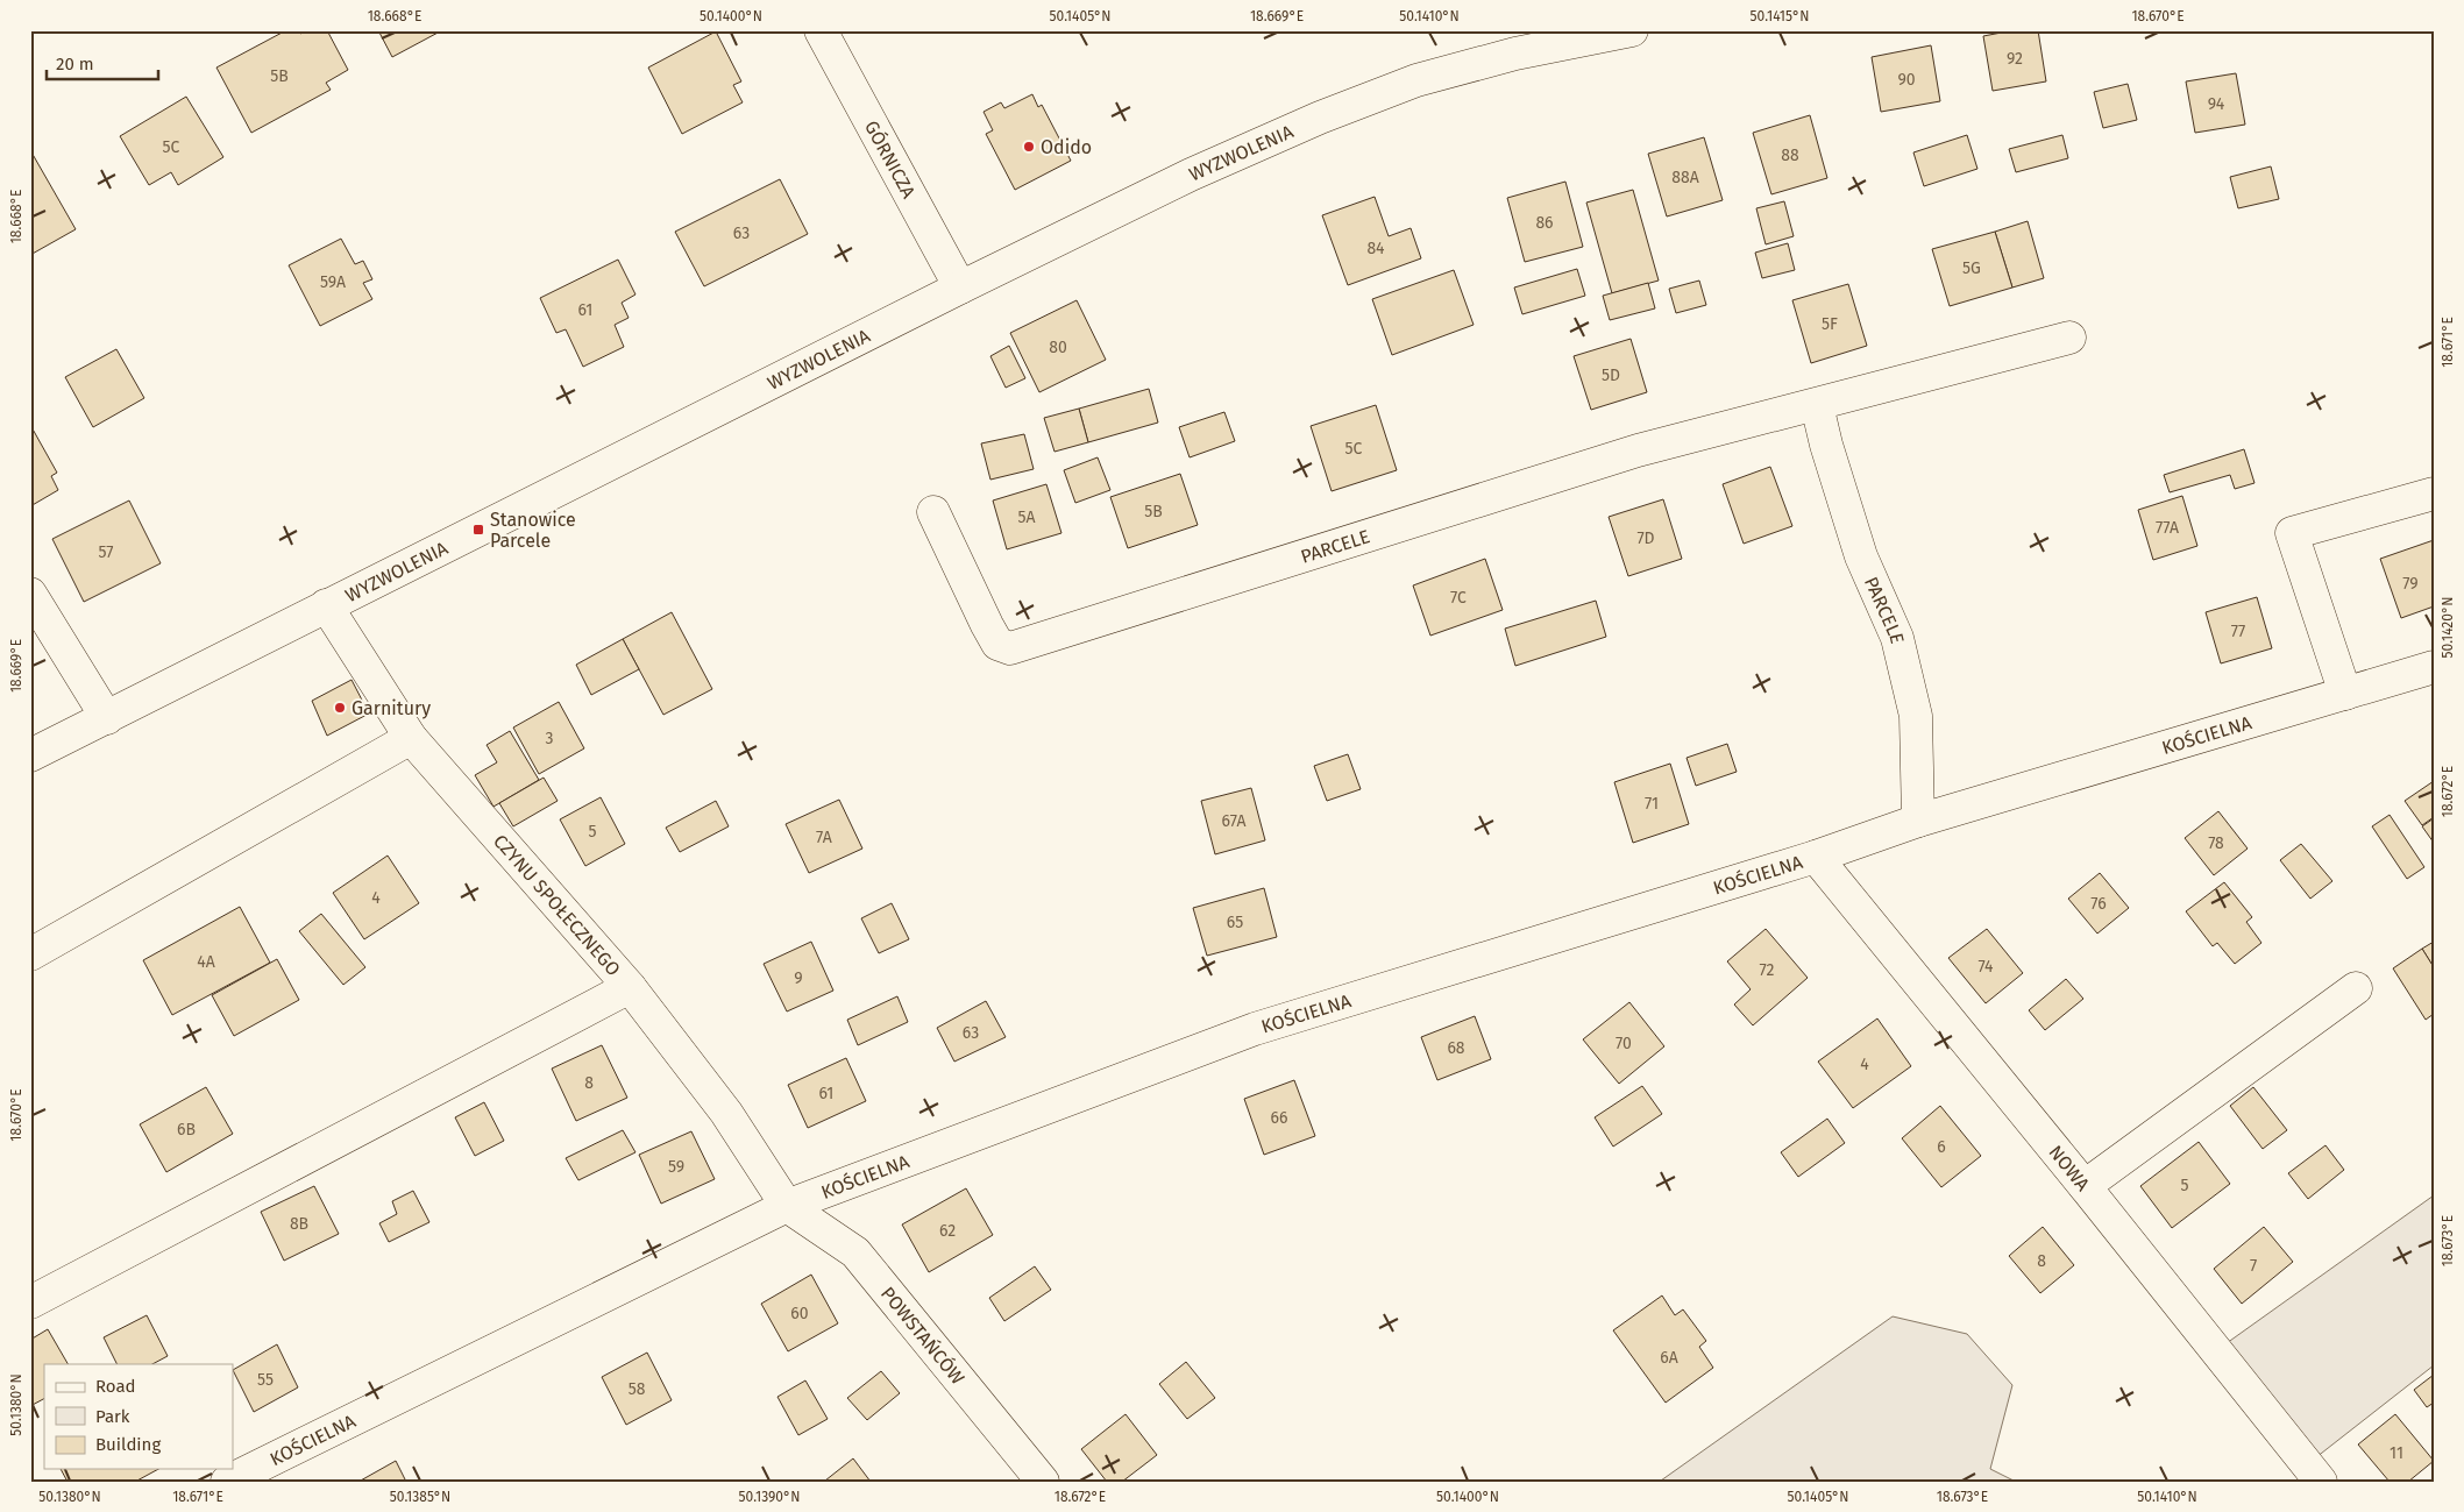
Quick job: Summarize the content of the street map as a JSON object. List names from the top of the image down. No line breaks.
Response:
{"streets":{"street":["WYZWOLENIA","GÓRNICZA","PARCELE","KOŚCIELNA","CZYNU SPOŁECZNEGO","NOWA","POWSTAŃCÓW"]},"crossings":[["WYZWOLENIA","GÓRNICZA"],["WYZWOLENIA","CZYNU SPOŁECZNEGO"],["PARCELE","KOŚCIELNA"],["KOŚCIELNA","CZYNU SPOŁECZNEGO"],["KOŚCIELNA","NOWA"],["KOŚCIELNA","POWSTAŃCÓW"],["CZYNU SPOŁECZNEGO","POWSTAŃCÓW"]],"places":{"other":["Odido","Garnitury"],"transit":["Stanowice Parcele"]},"house_numbers":["92","5B","90","94","5C","88","88A","86","63","84","5G","59A","61","5F","80","5D","5C","5B","5A","77A","7D","57","79","7C","77","3","71","67A","5","7A","78","4","76","65","4A","74","72","9","63","70","68","4","8","61","66","6B","6","59","5","8B","62","8","7","60","6A","55","58","11"],"legend":["Road","Park","Building"],"scale_bar":"20 m","coordinates":["18.668°E","50.1400°N","50.1405°N","18.669°E","50.1410°N","50.1415°N","18.670°E","18.671°E","50.1420°N","18.672°E","18.673°E","50.1380°N","50.1385°N","50.1390°N"]}
